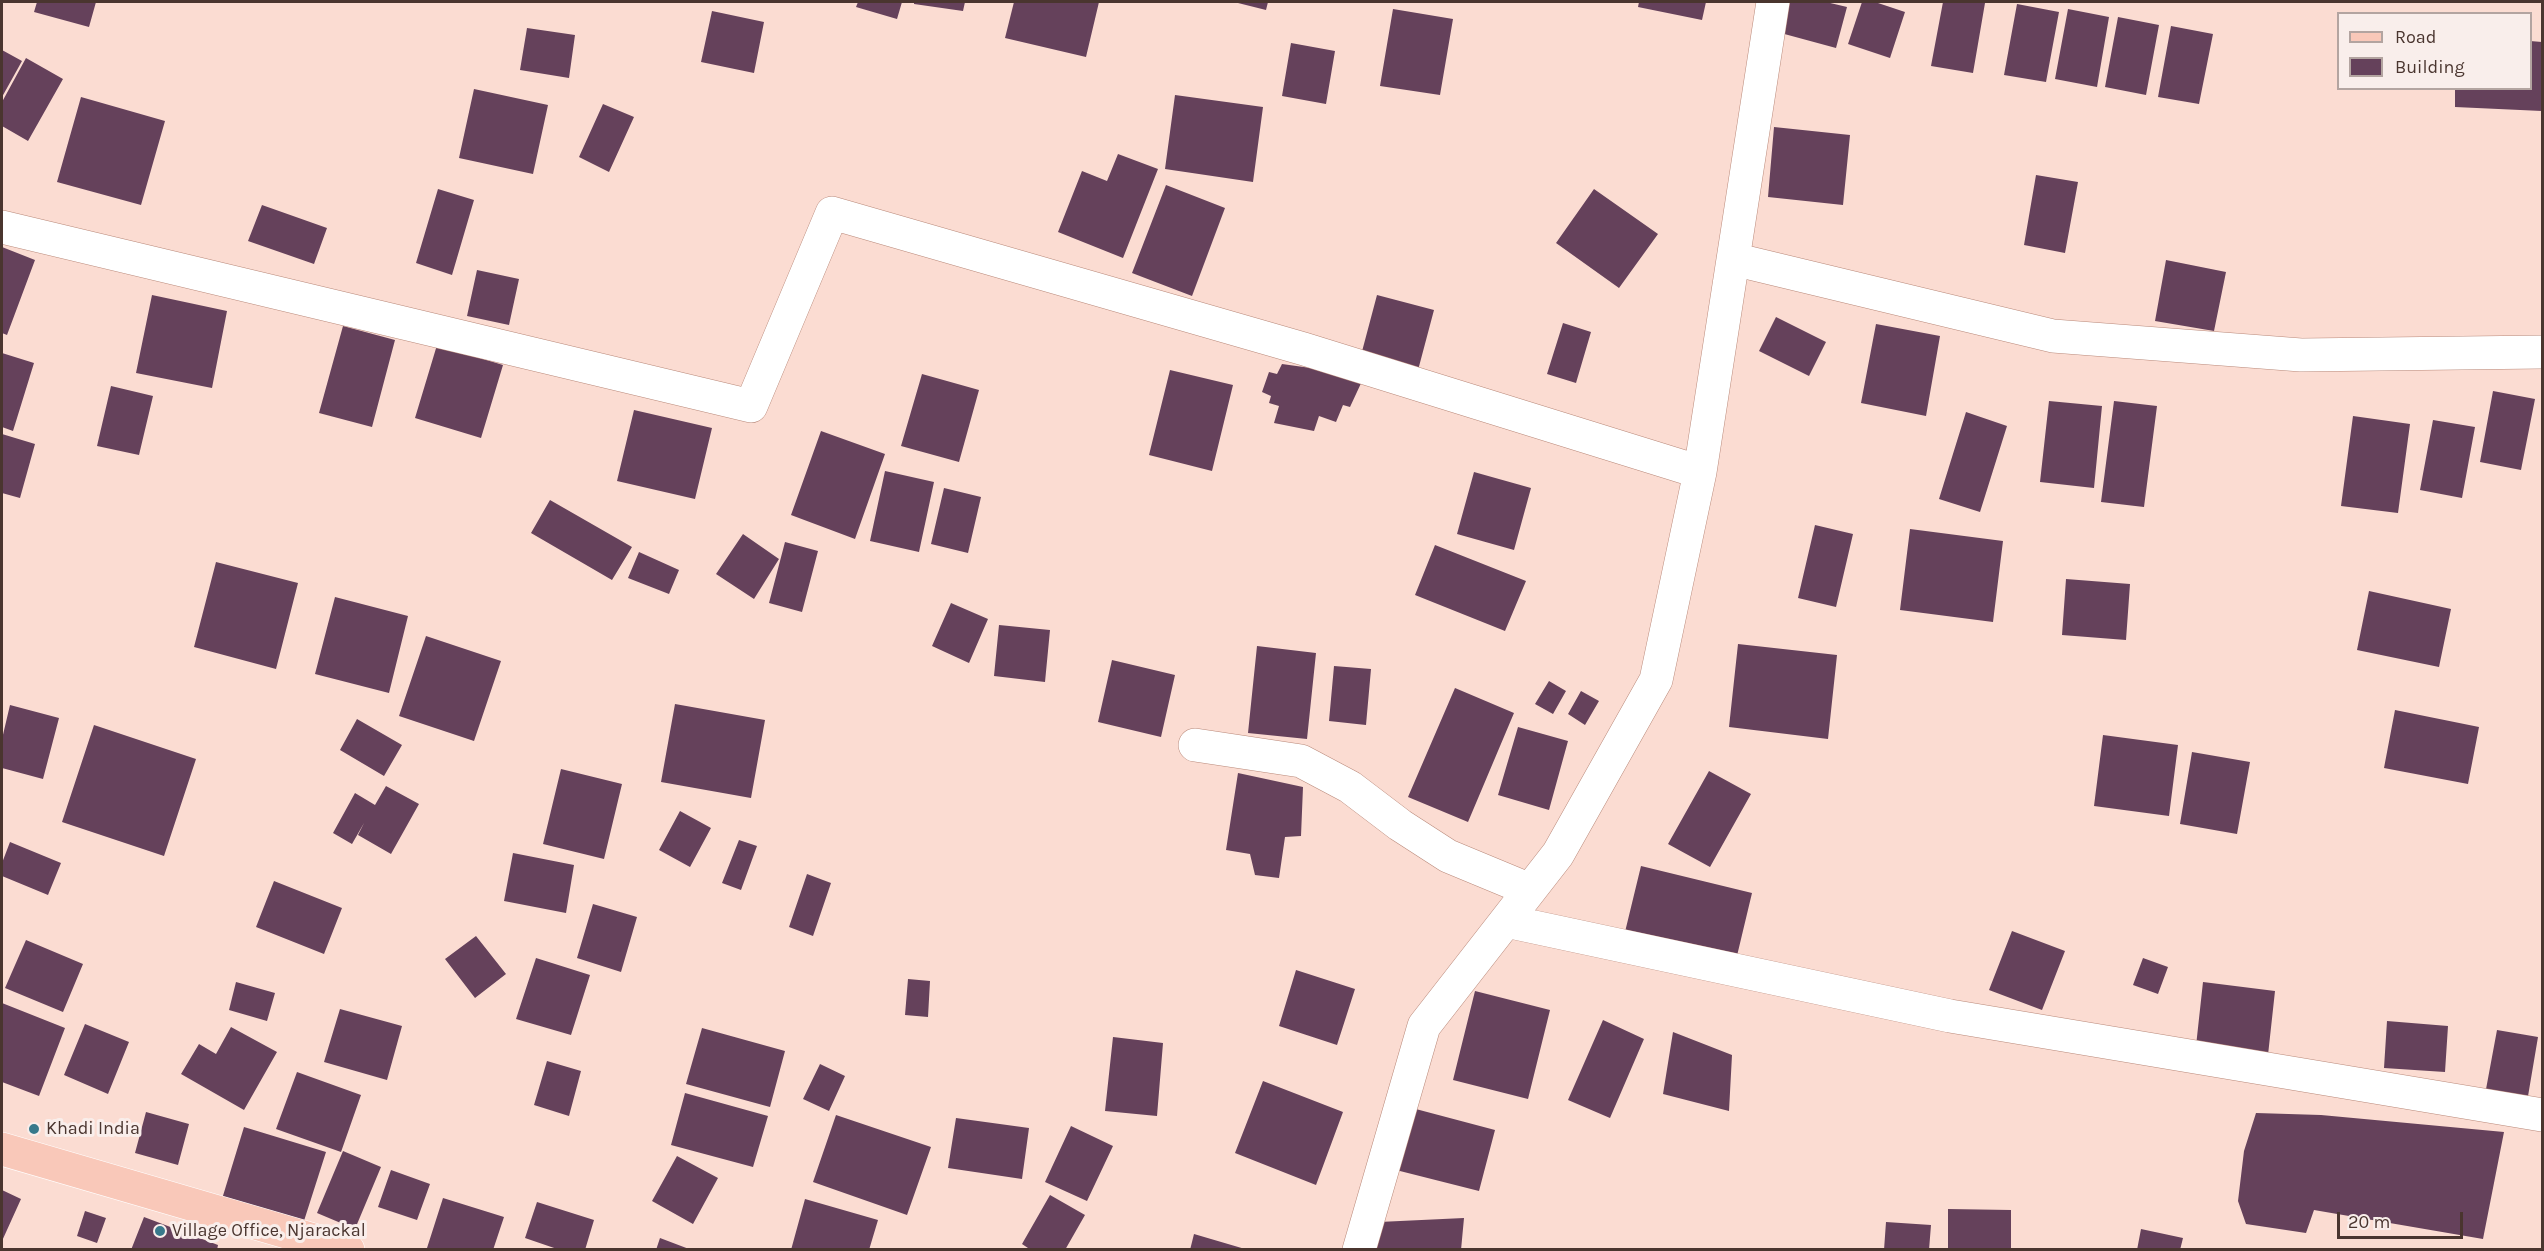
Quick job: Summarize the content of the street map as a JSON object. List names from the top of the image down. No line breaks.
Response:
{"places":["Khadi India","Village Office, Njarackal"],"legend":["Road","Building"],"scale_bar":"20 m"}
